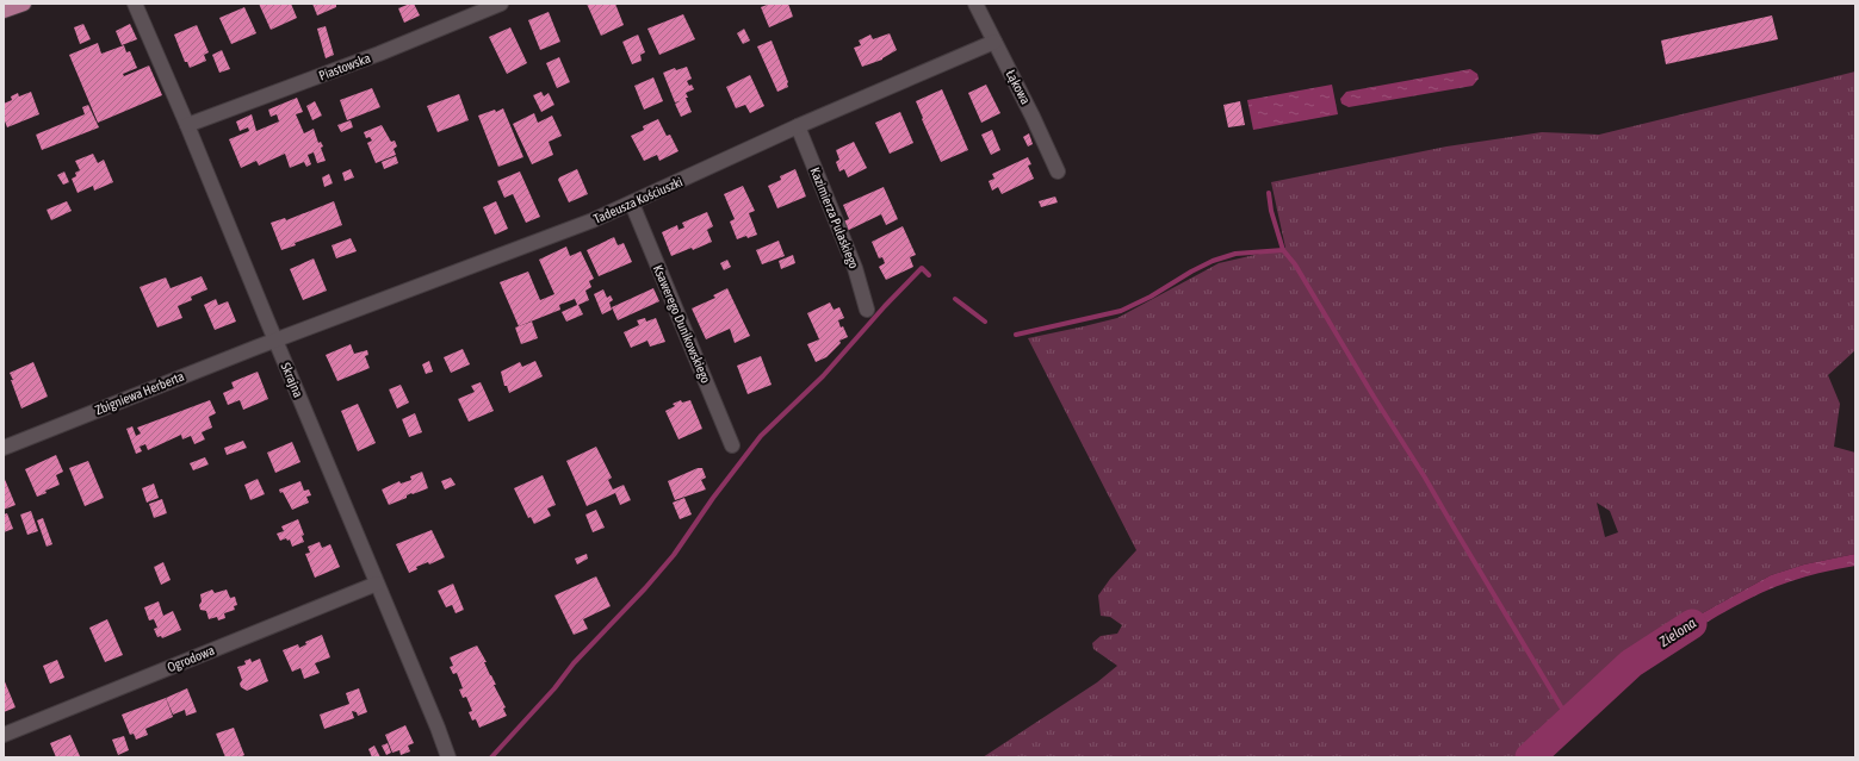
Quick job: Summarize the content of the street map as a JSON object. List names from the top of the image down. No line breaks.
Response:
{"streets":{"street":["Piastowska","Łąkowa","Tadeusza Kościuszki","Kazimierza Pułaskiego","Ksawerego Dunikowskiego","Skrajna","Zbigniewa Herberta","Ogrodowa"]},"crossings":[["Piastowska","Skrajna"],["Łąkowa","Tadeusza Kościuszki"],["Tadeusza Kościuszki","Kazimierza Pułaskiego"],["Tadeusza Kościuszki","Ksawerego Dunikowskiego"],["Tadeusza Kościuszki","Skrajna"],["Tadeusza Kościuszki","Zbigniewa Herberta"],["Skrajna","Zbigniewa Herberta"],["Skrajna","Ogrodowa"]],"water":["Zielona"]}
